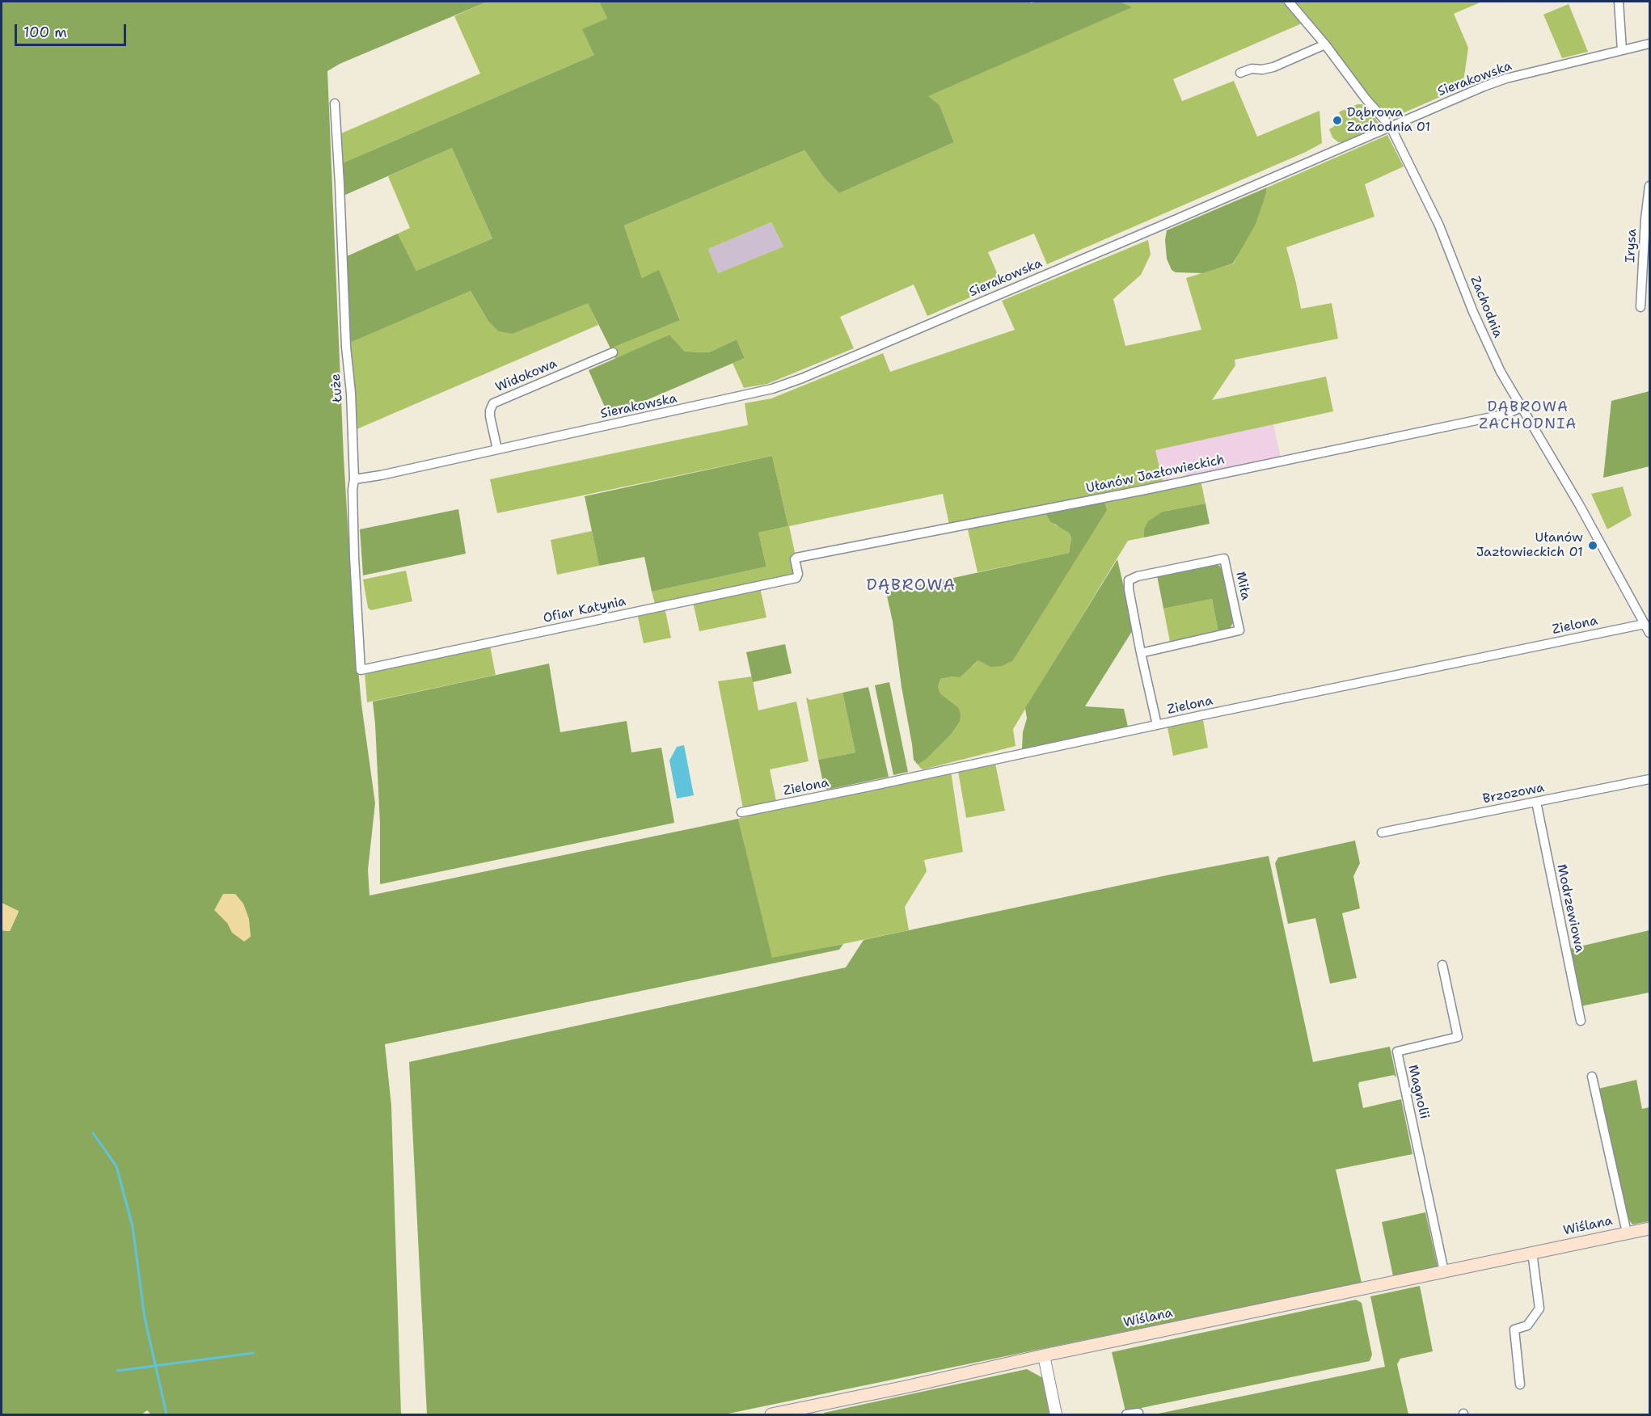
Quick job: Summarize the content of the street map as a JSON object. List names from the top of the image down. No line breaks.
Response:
{"streets":{"main road":["Wiślana"],"street":["Sierakowska","Irysa","Zachodnia","Widokowa","Łuże","Ułanów Jazłowieckich","Miła","Ofiar Katynia","Zielona","Brzozowa","Modrzewiowa","Magnolii"]},"crossings":[["Sierakowska","Zachodnia"],["Sierakowska","Widokowa"],["Sierakowska","Łuże"],["Zachodnia","Ułanów Jazłowieckich"],["Zachodnia","Zielona"],["Łuże","Ofiar Katynia"],["Ułanów Jazłowieckich","Ofiar Katynia"],["Miła","Zielona"],["Brzozowa","Modrzewiowa"],["Magnolii","Wiślana"]],"districts":["DĄBROWA ZACHODNIA","DĄBROWA"],"places":["Dąbrowa Zachodnia 01","Ułanów Jazłowieckich 01"],"scale_bar":"100 m"}
